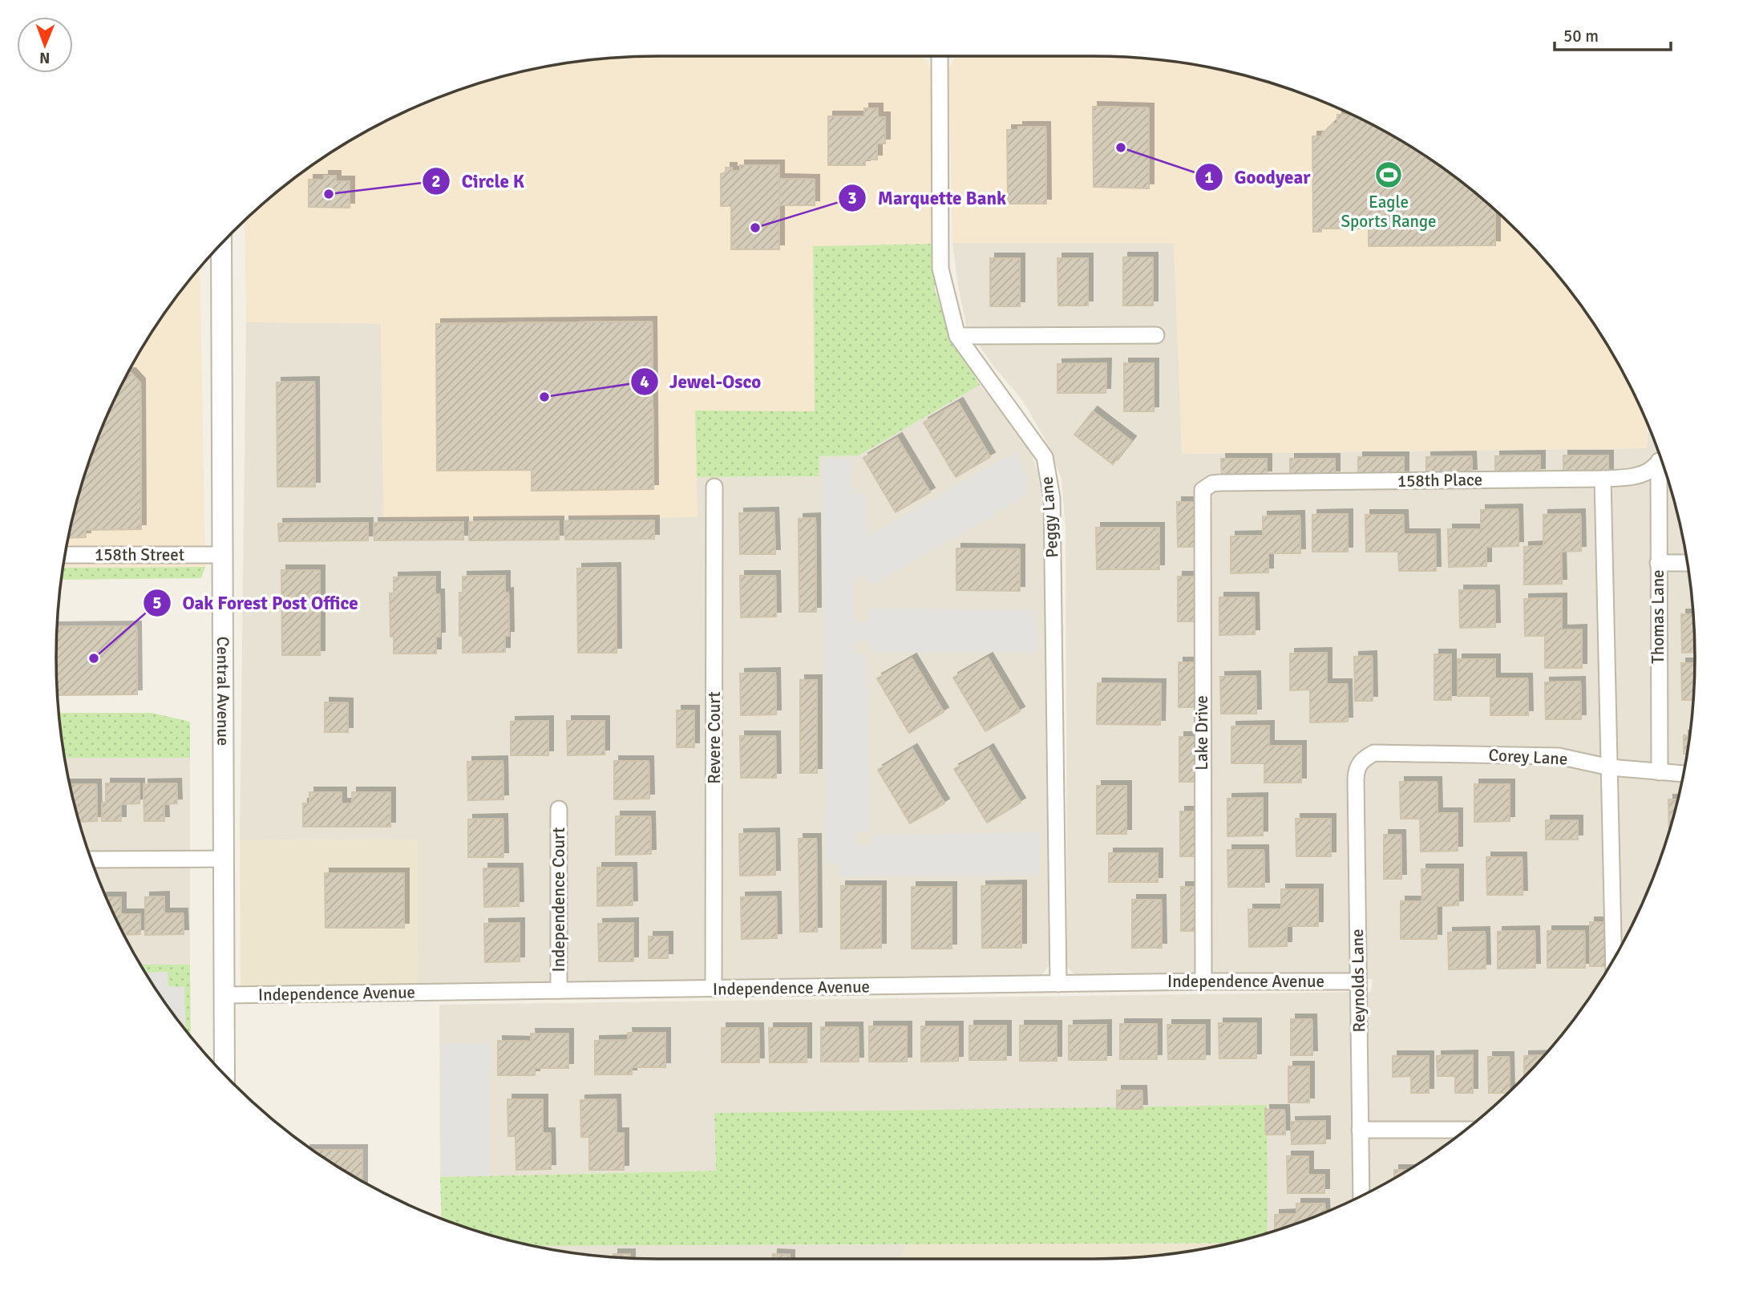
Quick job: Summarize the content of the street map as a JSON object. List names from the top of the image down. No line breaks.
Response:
{"streets":{"street":["158th Place","Peggy Lane","158th Street","Thomas Lane","Central Avenue","Lake Drive","Revere Court","Corey Lane","Independence Court","Reynolds Lane","Independence Avenue"]},"crossings":[["158th Place","Lake Drive"],["Peggy Lane","Independence Avenue"],["158th Street","Central Avenue"],["Thomas Lane","Corey Lane"],["Central Avenue","Independence Avenue"],["Lake Drive","Independence Avenue"],["Revere Court","Independence Avenue"],["Corey Lane","Reynolds Lane"],["Independence Court","Independence Avenue"],["Reynolds Lane","Independence Avenue"]],"places":{"other":["Goodyear","Circle K","Marquette Bank","Jewel-Osco","Oak Forest Post Office"],"sports":["Eagle Sports Range"]},"scale_bar":"50 m","north":"bottom"}
